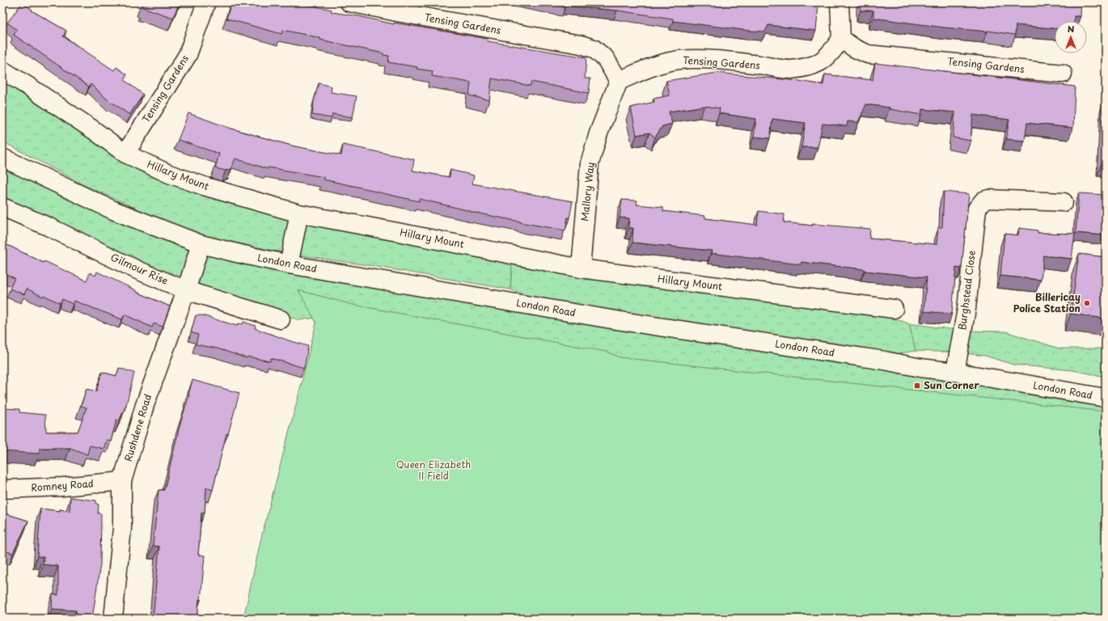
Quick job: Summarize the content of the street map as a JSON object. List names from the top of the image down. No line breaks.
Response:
{"streets":{"street":["Tensing Gardens","Hillary Mount","Mallory Way","London Road","Gilmour Rise","Burghstead Close","Rushdene Road","Romney Road"]},"crossings":[["Tensing Gardens","Hillary Mount"],["Tensing Gardens","Mallory Way"],["Hillary Mount","Mallory Way"],["London Road","Burghstead Close"],["London Road","Rushdene Road"],["Gilmour Rise","Rushdene Road"],["Rushdene Road","Romney Road"]],"parks":["Queen Elizabeth II Field"],"places":{"other":["Billericay Police Station"],"transit":["Sun Corner"]},"north":"top"}
